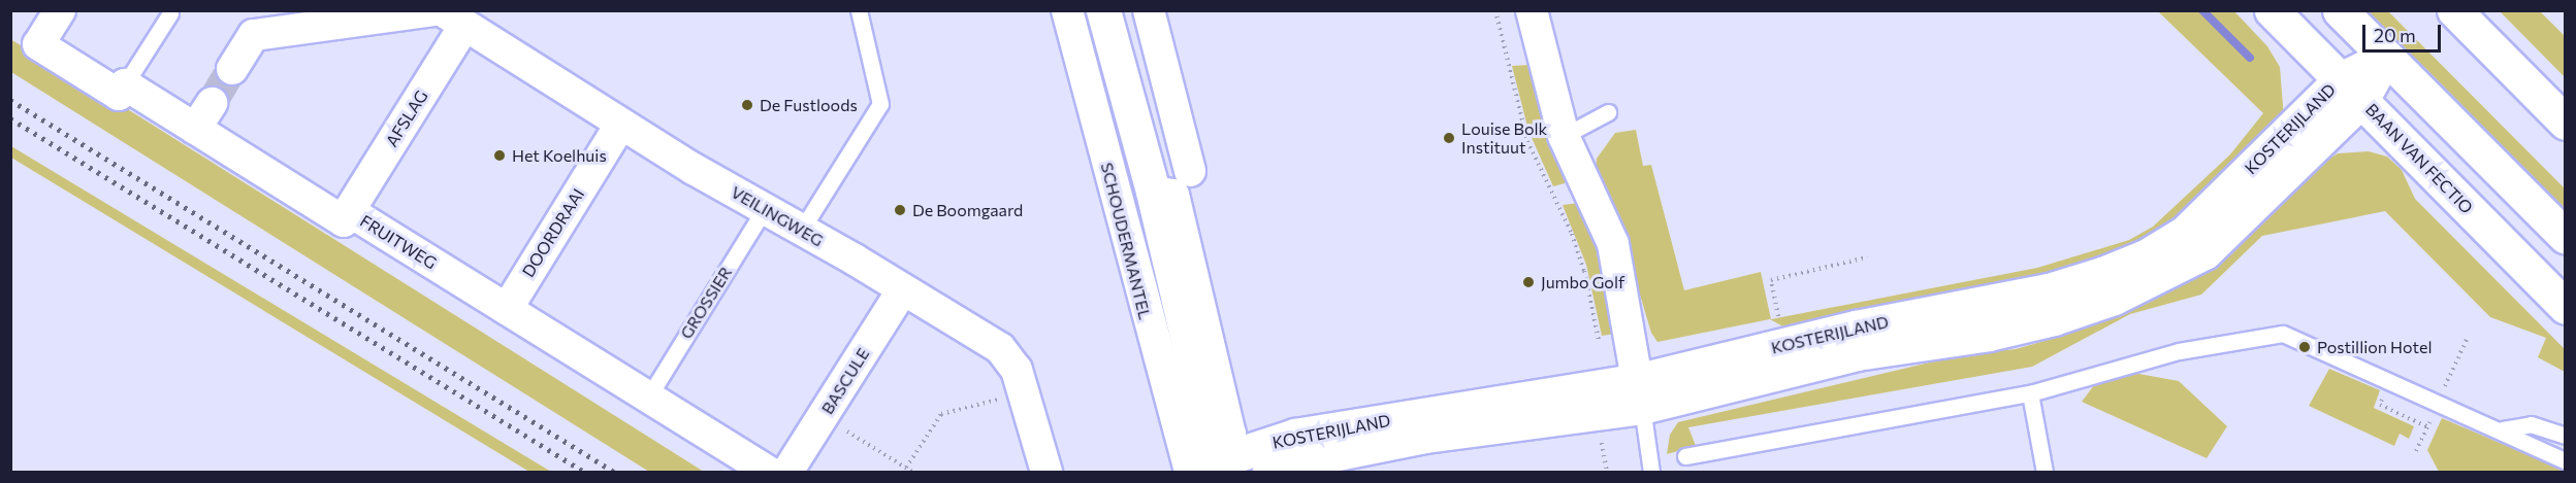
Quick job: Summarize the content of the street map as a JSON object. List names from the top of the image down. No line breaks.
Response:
{"streets":{"main road":["KOSTERIJLAND","BAAN VAN FECTIO"],"street":["AFSLAG","VEILINGWEG","DOORDRAAI","SCHOUDERMANTEL","FRUITWEG","BASCULE"],"lane":["GROSSIER"]},"crossings":[["AFSLAG","VEILINGWEG"],["AFSLAG","FRUITWEG"],["KOSTERIJLAND","BAAN VAN FECTIO"],["KOSTERIJLAND","SCHOUDERMANTEL"],["VEILINGWEG","DOORDRAAI"],["VEILINGWEG","GROSSIER"],["VEILINGWEG","BASCULE"],["DOORDRAAI","FRUITWEG"],["FRUITWEG","GROSSIER"]],"places":["De Fustloods","Louise Bolk Instituut","Het Koelhuis","De Boomgaard","Jumbo Golf","Postillion Hotel"],"scale_bar":"20 m"}
